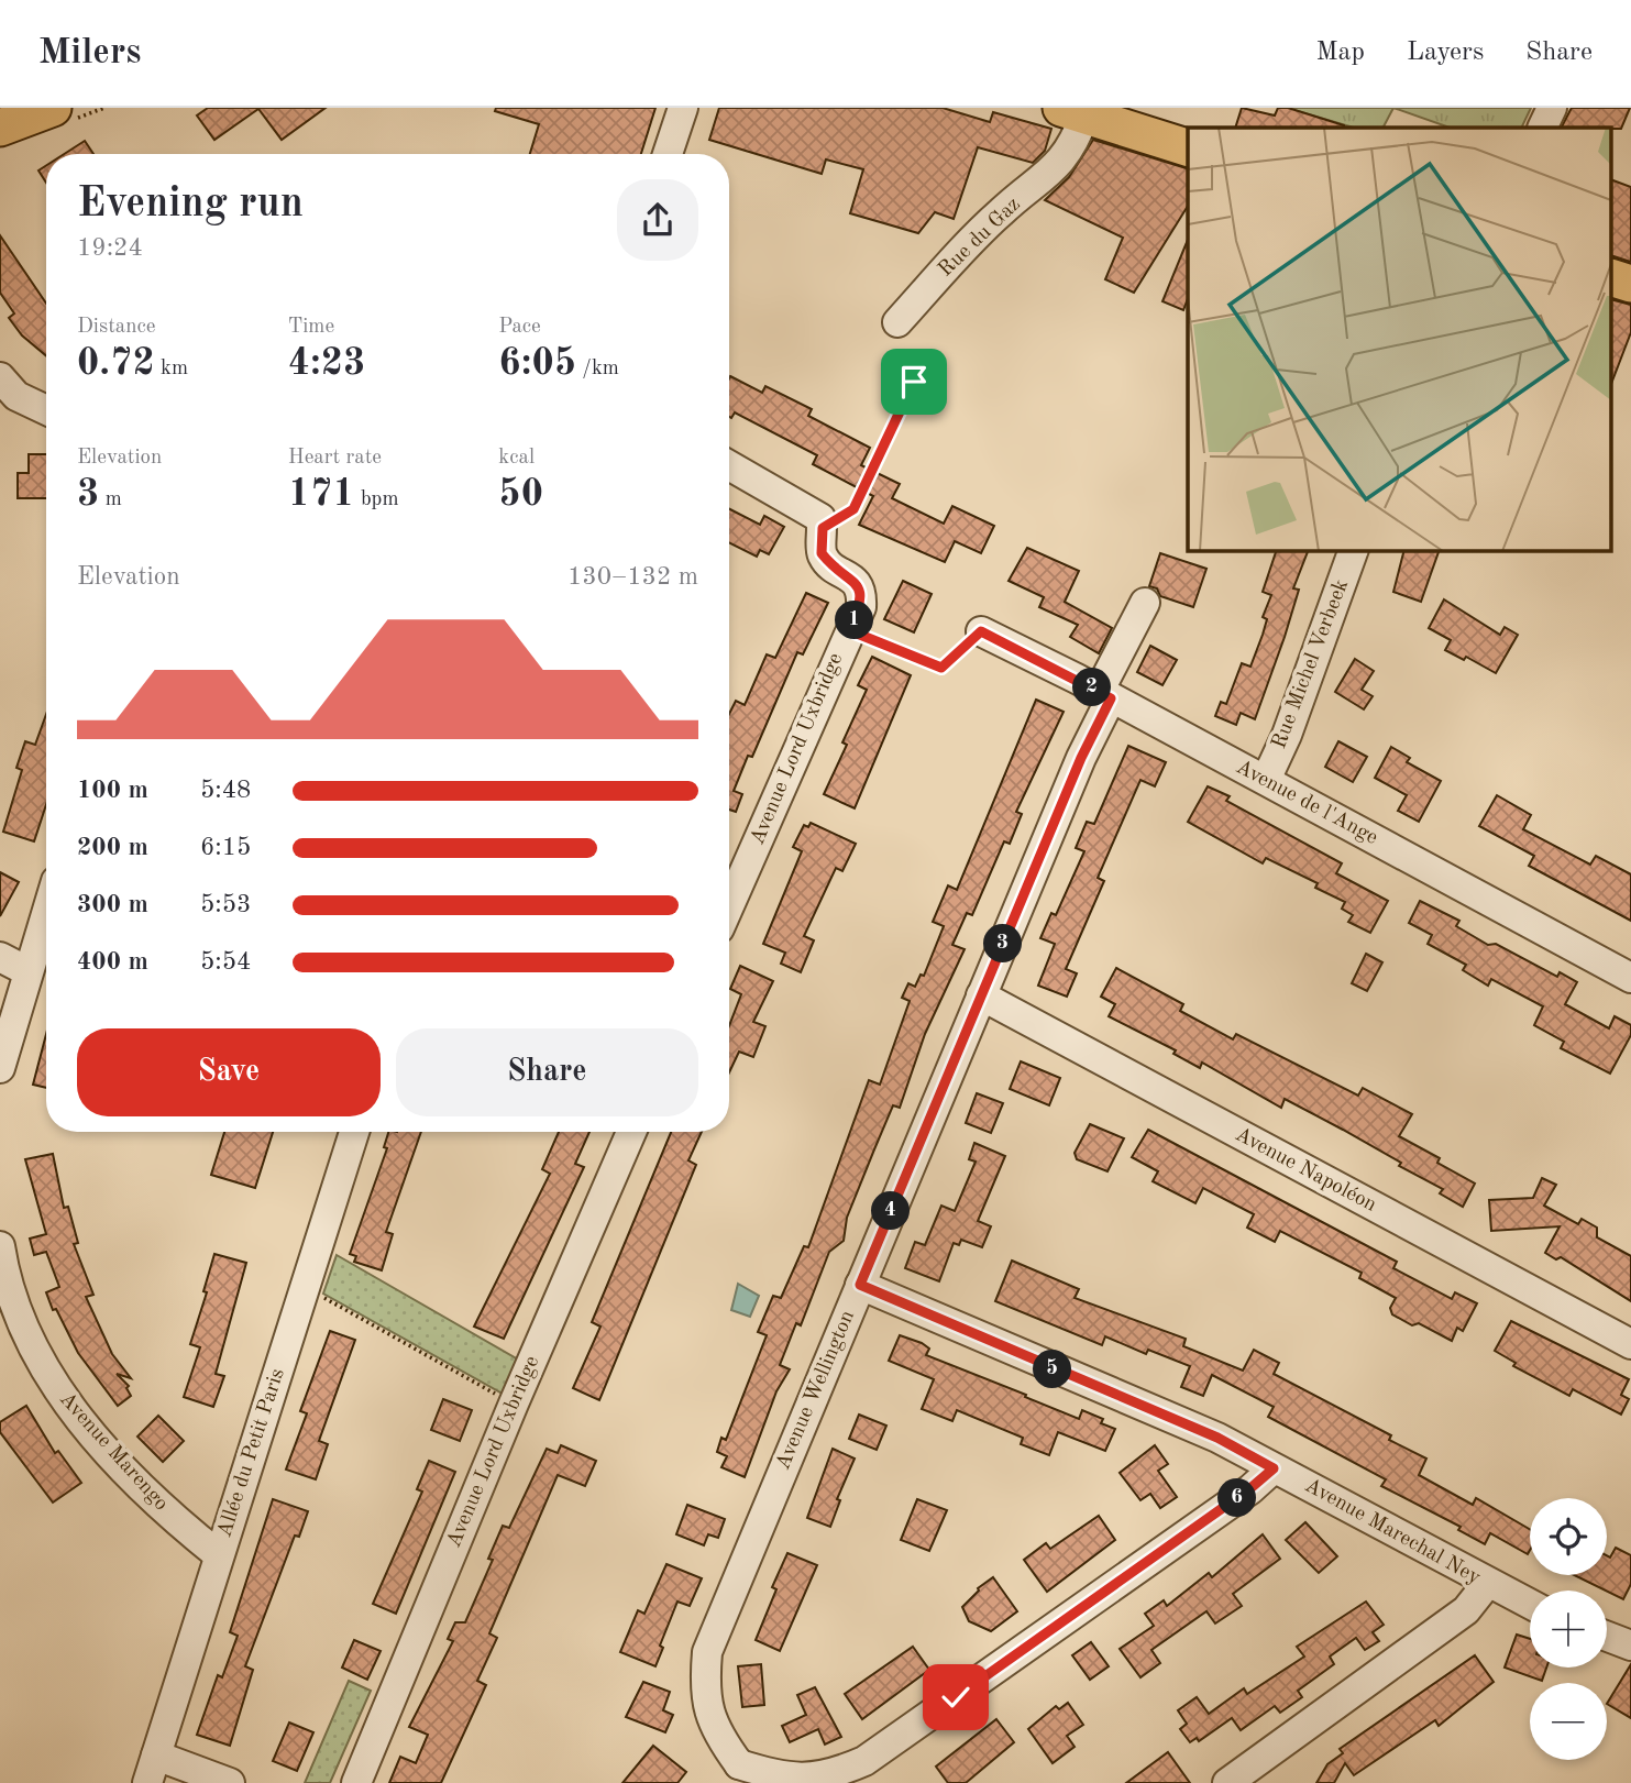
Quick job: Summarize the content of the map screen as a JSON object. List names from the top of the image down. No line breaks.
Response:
{"streets":{"street":["Rue du Gaz","Rue Michel Verbeek","Avenue Lord Uxbridge","Avenue de l'Ange","Avenue Napoléon","Avenue Wellington","Avenue Marengo","Allée du Petit Paris","Avenue Marechal Ney"]},"crossings":[["Rue Michel Verbeek","Avenue de l'Ange"],["Avenue de l'Ange","Avenue Wellington"],["Avenue Napoléon","Avenue Wellington"],["Avenue Wellington","Avenue Marechal Ney"],["Avenue Marengo","Allée du Petit Paris"]],"page":{"header":"Milers","nav":["Map","Layers","Share"],"heading":["Evening run","19:24"],"stats":[["Distance","0.72 km"],["Time","4:23"],["Pace","6:05 /km"],["Elevation","3 m"],["Heart rate","171 bpm"],["kcal","50"]],"chart":["Elevation","130–132 m"],"pins":["1","2","3","4","5","6"],"list":[{"name":"100 m","note":"5:48"},{"name":"200 m","note":"6:15"},{"name":"300 m","note":"5:53"},{"name":"400 m","note":"5:54"}],"buttons":["Save","Share"],"map_buttons":["+","−"]}}
